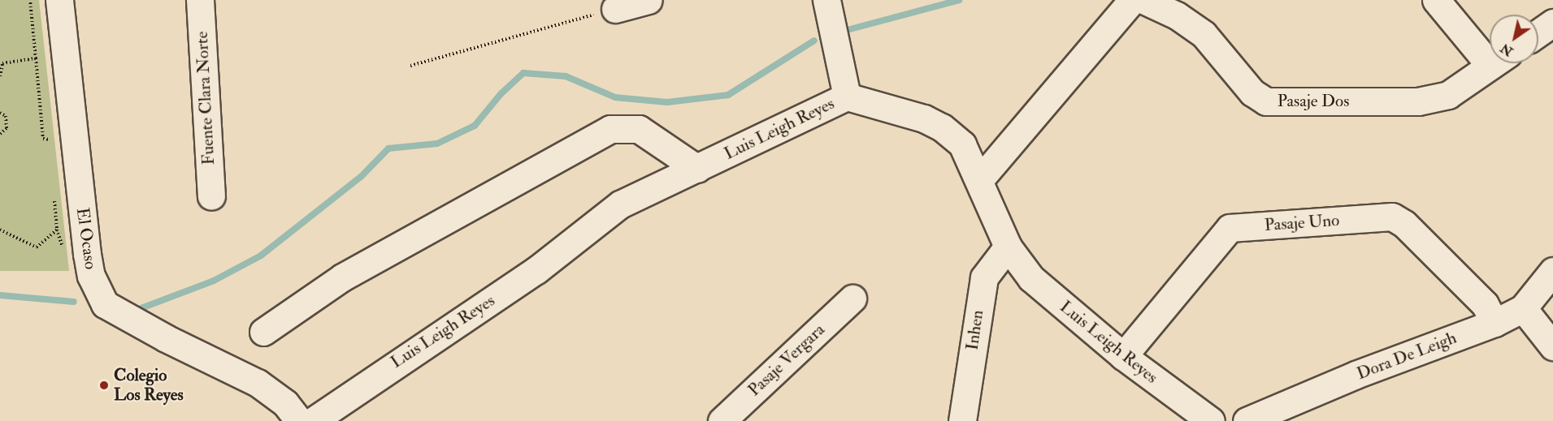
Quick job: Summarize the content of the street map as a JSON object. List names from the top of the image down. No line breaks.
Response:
{"streets":{"street":["Fuente Clara Norte","Pasaje Dos","Luis Leigh Reyes","Pasaje Uno","El Ocaso","Inhen","Dora De Leigh","Pasaje Vergara"]},"crossings":[["Luis Leigh Reyes","Pasaje Uno"],["Luis Leigh Reyes","Inhen"],["Pasaje Uno","Dora De Leigh"]],"places":["Colegio Los Reyes"],"north":"bottom left"}
